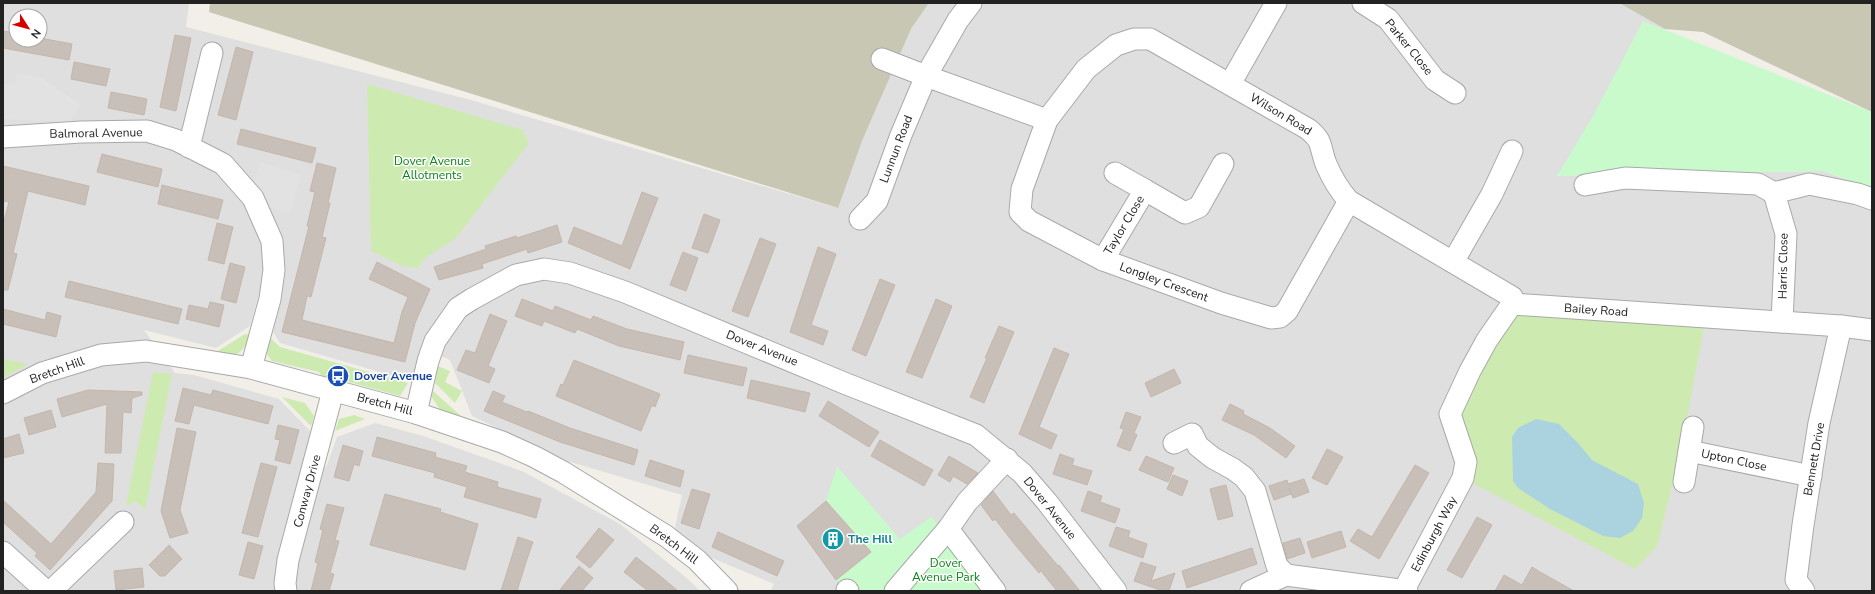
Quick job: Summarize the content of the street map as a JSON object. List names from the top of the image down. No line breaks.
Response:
{"streets":{"street":["Parker Close","Wilson Road","Balmoral Avenue","Lunnun Road","Taylor Close","Harris Close","Longley Crescent","Bailey Road","Dover Avenue","Bretch Hill","Bennett Drive","Upton Close","Conway Drive","Edinburgh Way"]},"crossings":[["Wilson Road","Longley Crescent"],["Wilson Road","Bailey Road"],["Wilson Road","Edinburgh Way"],["Balmoral Avenue","Bretch Hill"],["Taylor Close","Longley Crescent"],["Harris Close","Bailey Road"],["Bailey Road","Bennett Drive"],["Bailey Road","Edinburgh Way"],["Dover Avenue","Bretch Hill"],["Bretch Hill","Conway Drive"],["Bennett Drive","Upton Close"]],"parks":["Dover Avenue Allotments","Dover Avenue Park"],"places":{"bus stop":["Dover Avenue"],"building":["The Hill"]},"north":"bottom right"}
